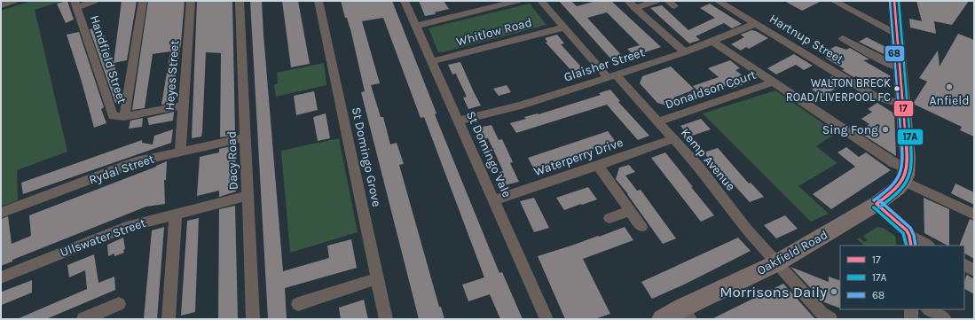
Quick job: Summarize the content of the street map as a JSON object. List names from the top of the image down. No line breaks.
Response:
{"streets":{"highway":["Oakfield Road"],"street":["Whitlow Road","Hartnup Street","Handfield Street","Glaisher Street","Heyes Street","Donaldson Court","St Domingo Vale","St Domingo Grove","Waterperry Drive","Kemp Avenue","Dacy Road","Rydal Street","Ullswater Street"]},"crossings":[["Whitlow Road","St Domingo Vale"],["Whitlow Road","Kemp Avenue"],["Hartnup Street","Glaisher Street"],["Glaisher Street","St Domingo Vale"],["Glaisher Street","Kemp Avenue"],["Heyes Street","Rydal Street"],["Donaldson Court","Kemp Avenue"],["St Domingo Vale","Waterperry Drive"],["Waterperry Drive","Kemp Avenue"],["Kemp Avenue","Oakfield Road"],["Dacy Road","Rydal Street"],["Dacy Road","Ullswater Street"]],"places":["Anfield","WALTON BRECK ROAD/LIVERPOOL FC","Sing Fong","Morrisons Daily"],"lines":["transit line 17","transit line 17A","transit line 68"],"legend":["17","17A","68"]}
